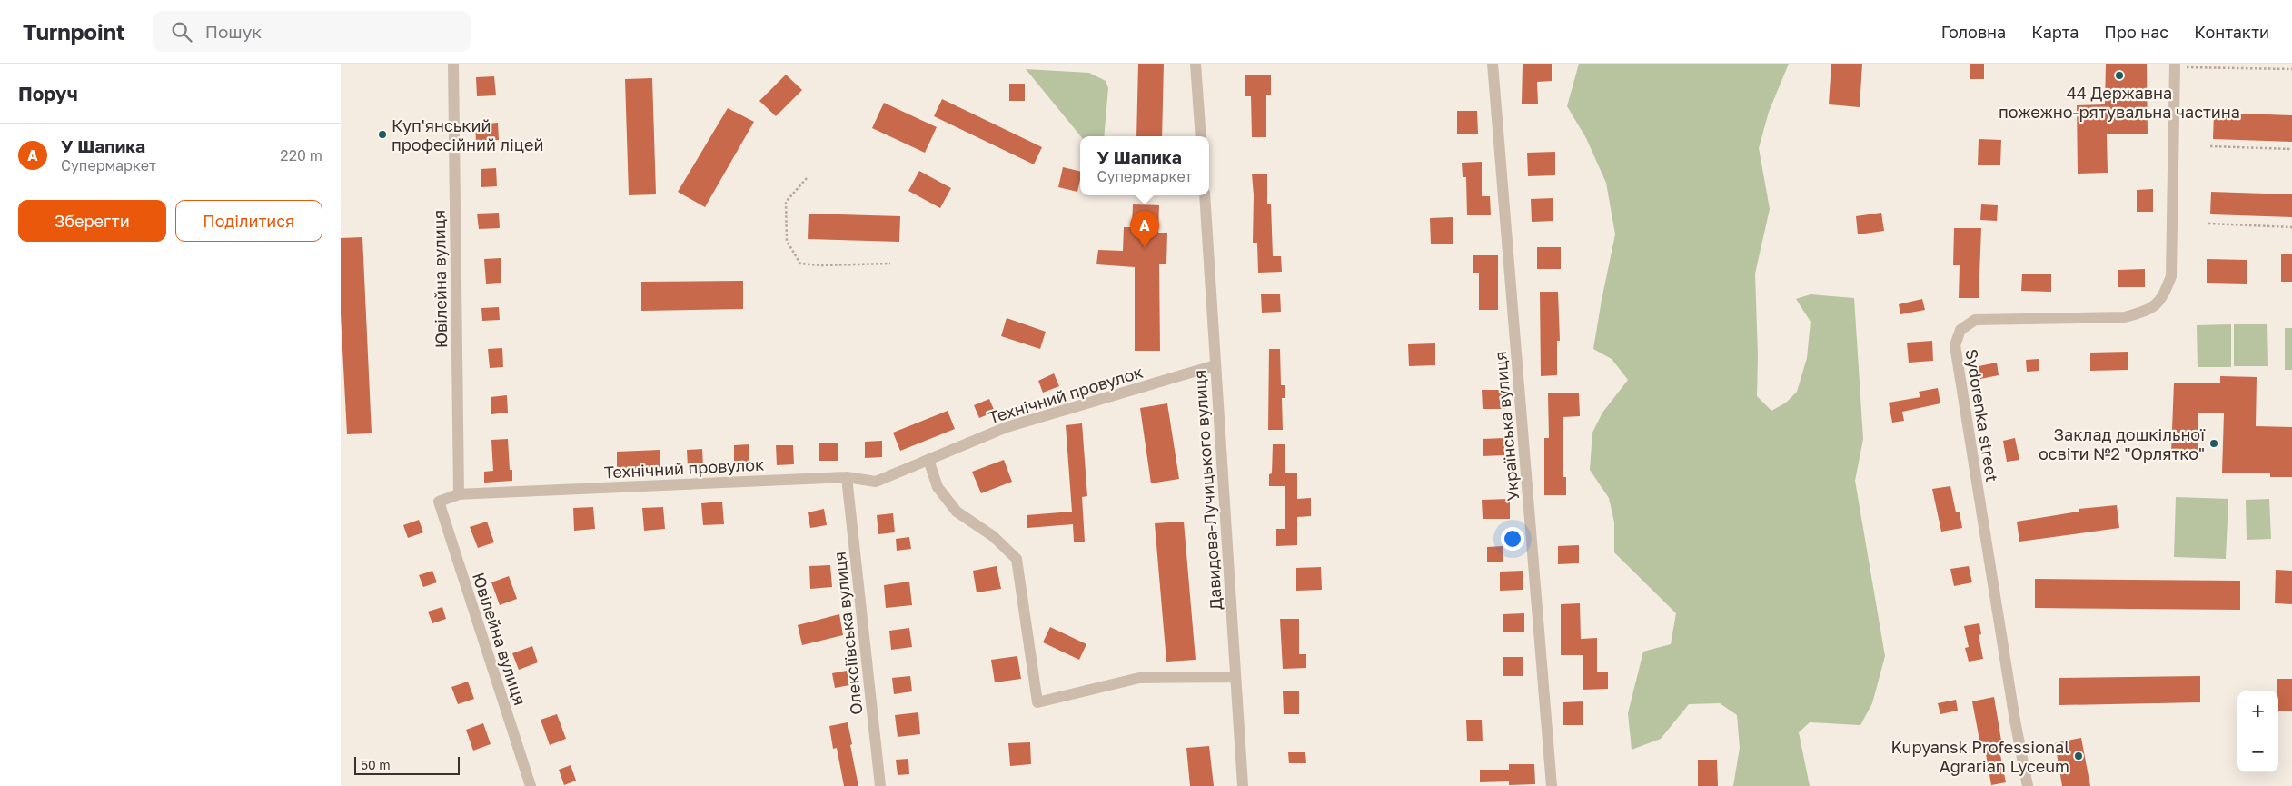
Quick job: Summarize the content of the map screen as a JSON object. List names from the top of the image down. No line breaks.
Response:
{"streets":{"street":["Ювілейна вулиця","Технічний провулок","Sydorenka street","Українська вулиця","Давидова-Лучицького вулиця","Олексіївська вулиця"]},"crossings":[["Ювілейна вулиця","Технічний провулок"],["Технічний провулок","Давидова-Лучицького вулиця"],["Технічний провулок","Олексіївська вулиця"]],"places":["44 Державна пожежно-рятувальна частина","Куп'янський професійний ліцей","Заклад дошкільної освіти №2 \"Орлятко\"","Kupyansk Professional Agrarian Lyceum"],"scale_bar":"50 m","page":{"header":"Turnpoint","search":"Пошук","nav":["Головна","Карта","Про нас","Контакти"],"heading":"Поруч","list":[{"mark":"A","name":"У Шапика","note":"Супермаркет","value":"220 m"}],"popup":["У Шапика","Супермаркет"],"buttons":["Зберегти","Поділитися"],"pins":"A","map_buttons":["+","−"],"scale":"50 m"}}
